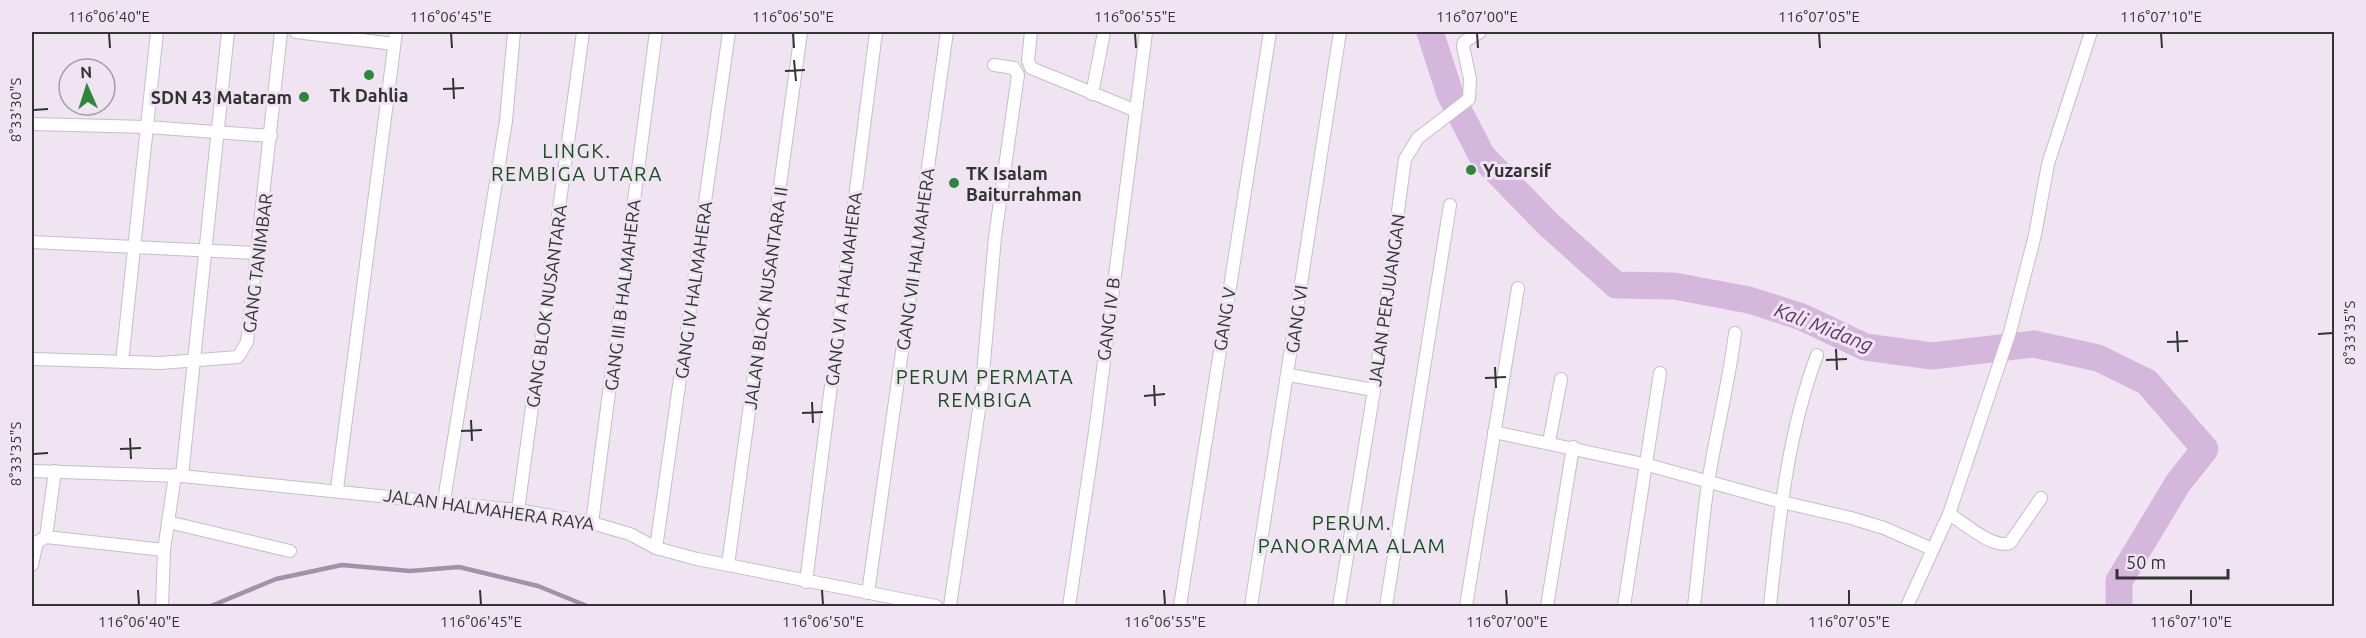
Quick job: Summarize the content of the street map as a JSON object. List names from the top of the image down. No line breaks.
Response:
{"streets":{"street":["GANG VII HALMAHERA","GANG TANIMBAR","GANG VI A HALMAHERA","GANG IV HALMAHERA","GANG III B HALMAHERA","JALAN BLOK NUSANTARA II","JALAN PERJUANGAN","GANG BLOK NUSANTARA","GANG IV B","GANG V","GANG VI","JALAN HALMAHERA RAYA"]},"crossings":[["GANG VII HALMAHERA","JALAN HALMAHERA RAYA"],["GANG VI A HALMAHERA","JALAN HALMAHERA RAYA"],["GANG IV HALMAHERA","JALAN HALMAHERA RAYA"],["GANG III B HALMAHERA","JALAN HALMAHERA RAYA"],["JALAN BLOK NUSANTARA II","JALAN HALMAHERA RAYA"],["GANG BLOK NUSANTARA","JALAN HALMAHERA RAYA"]],"districts":["LINGK. REMBIGA UTARA","PERUM PERMATA REMBIGA","PERUM. PANORAMA ALAM"],"water":["Kali Midang"],"places":["Tk Dahlia","SDN 43 Mataram","Yuzarsif","TK Isalam Baiturrahman"],"scale_bar":"50 m","north":"top","coordinates":["116°06'40\"E","116°06'45\"E","116°06'50\"E","116°06'55\"E","116°07'00\"E","116°07'05\"E","116°07'10\"E","8°33'30\"S","8°33'35\"S"]}
